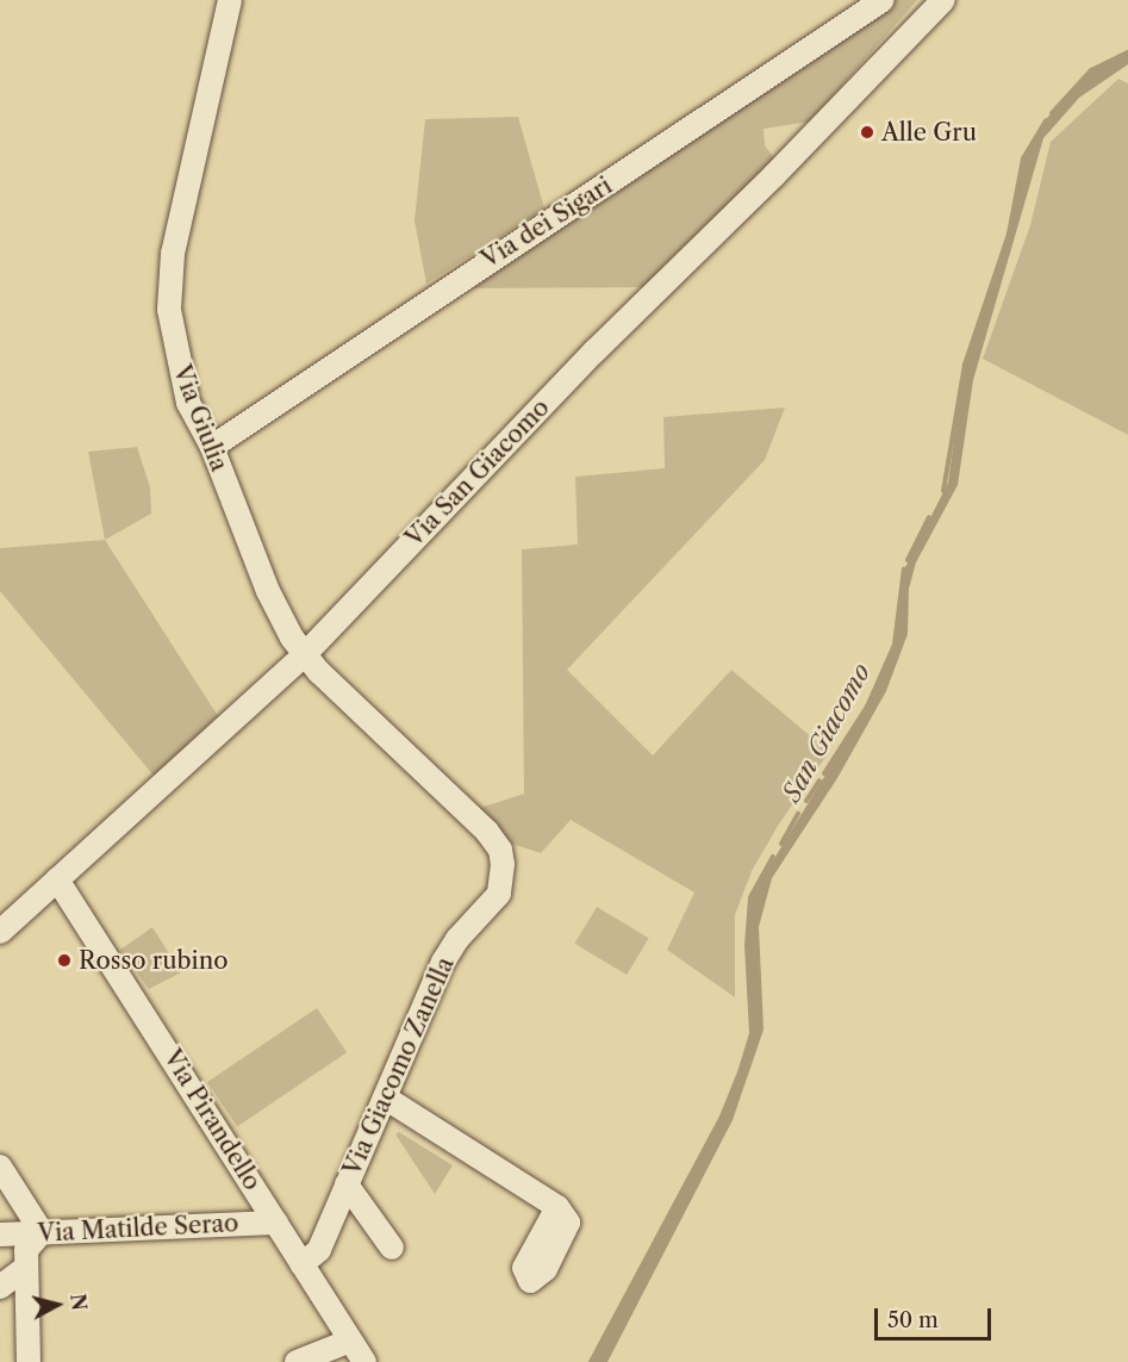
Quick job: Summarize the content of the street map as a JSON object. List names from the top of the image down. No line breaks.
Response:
{"streets":{"street":["Via dei Sigari","Via Giulia","Via San Giacomo","Via Giacomo Zanella","Via Pirandello","Via Matilde Serao"]},"crossings":[["Via dei Sigari","Via Giulia"],["Via Giulia","Via San Giacomo"],["Via Giulia","Via Giacomo Zanella"],["Via San Giacomo","Via Giacomo Zanella"],["Via San Giacomo","Via Pirandello"],["Via Giacomo Zanella","Via Pirandello"],["Via Pirandello","Via Matilde Serao"]],"water":["San Giacomo"],"places":["Alle Gru","Rosso rubino"],"scale_bar":"50 m","north":"right"}
